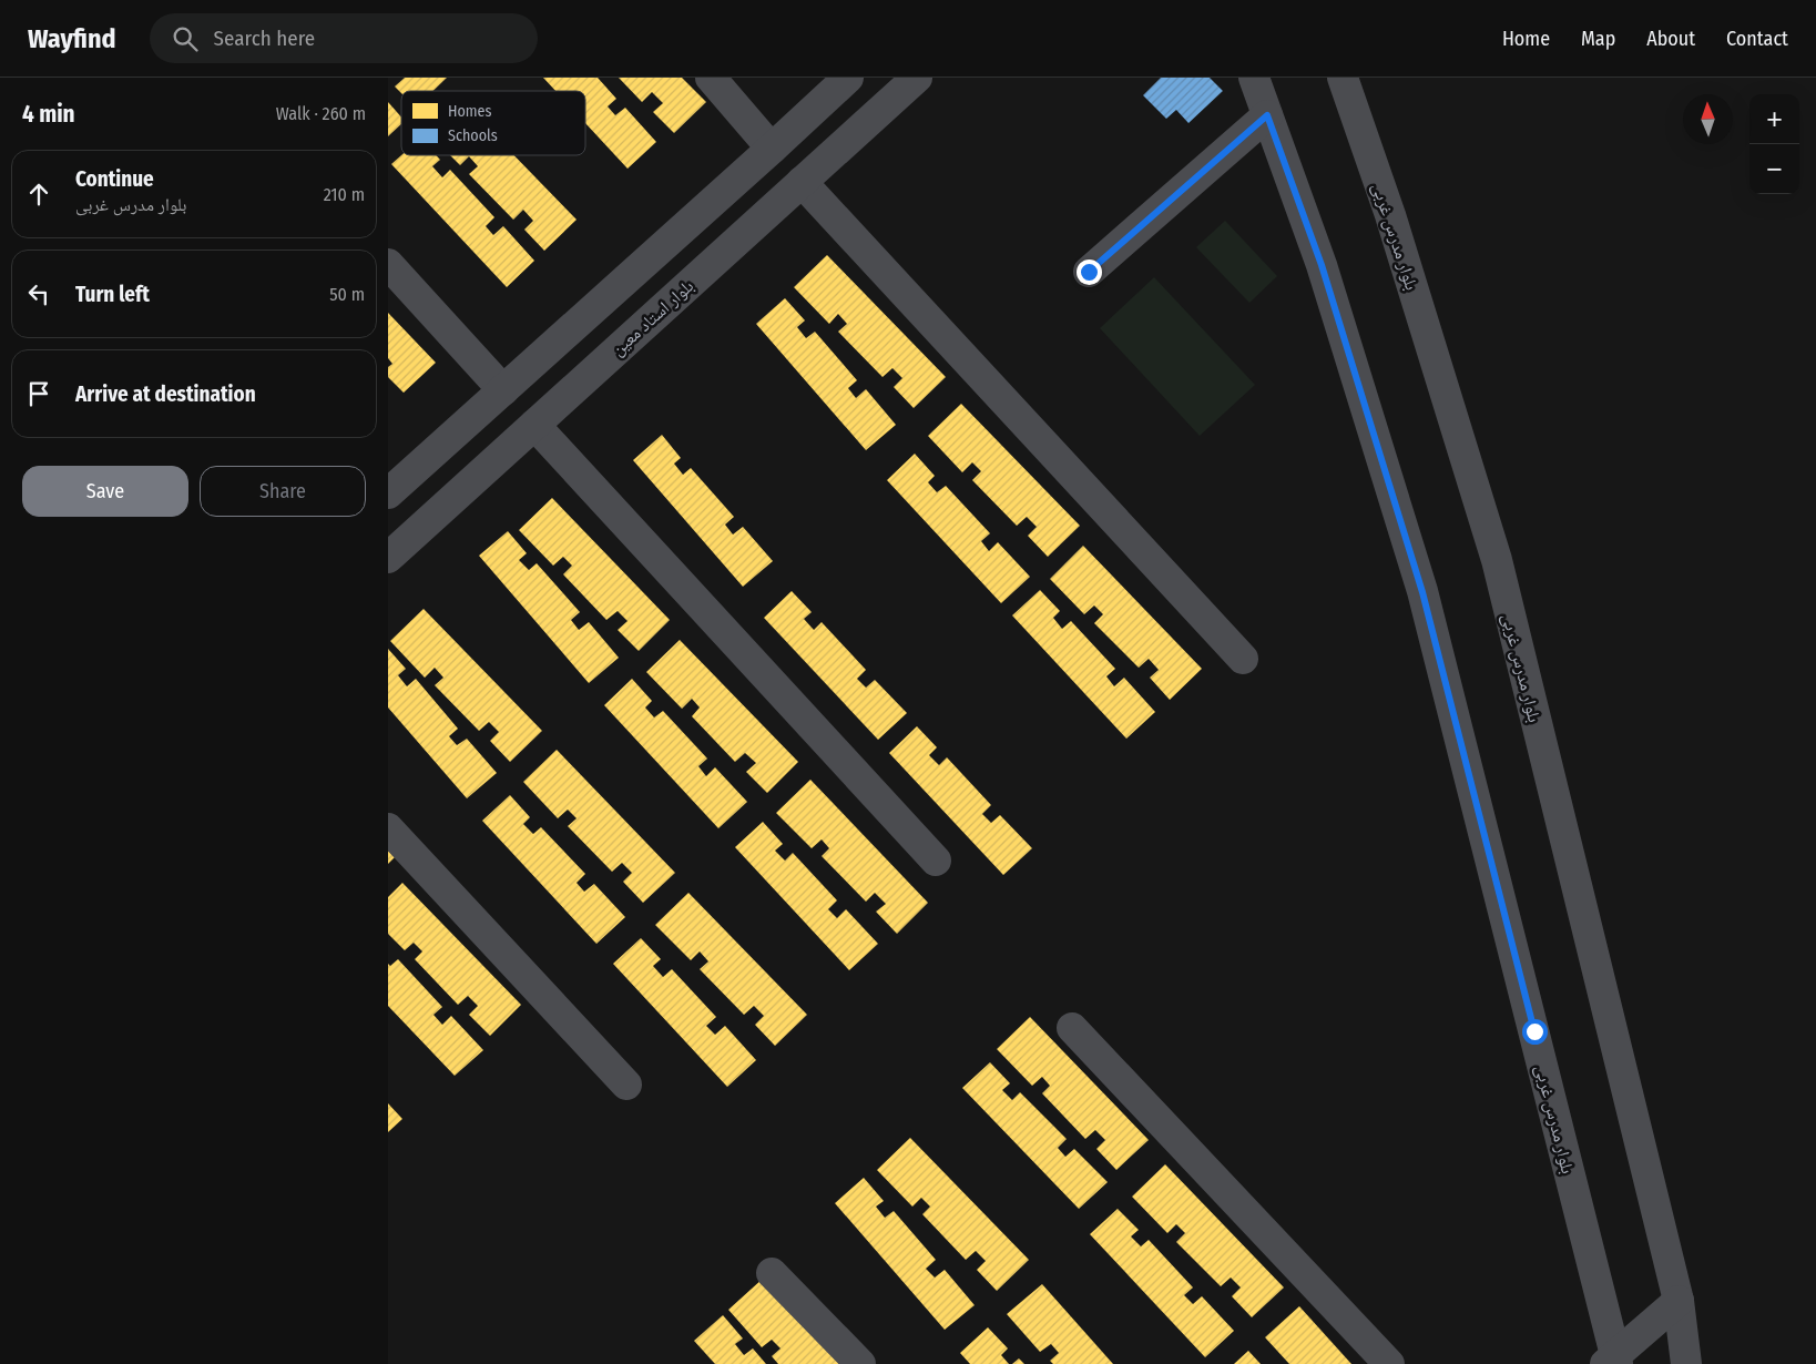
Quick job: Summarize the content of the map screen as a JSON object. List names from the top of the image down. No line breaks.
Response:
{"streets":{"street":["بلوار مدرس غربی","بلوار استاد معین"]},"legend":["Homes","Schools"],"north":"top","page":{"header":"Wayfind","search":"Search here","nav":["Home","Map","About","Contact"],"heading":["4 min","Walk · 260 m"],"map_buttons":["+","−"],"list":[["Continue","بلوار مدرس غربی","210 m"],["Turn left","50 m"],"Arrive at destination"],"buttons":["Save","Share"]}}
